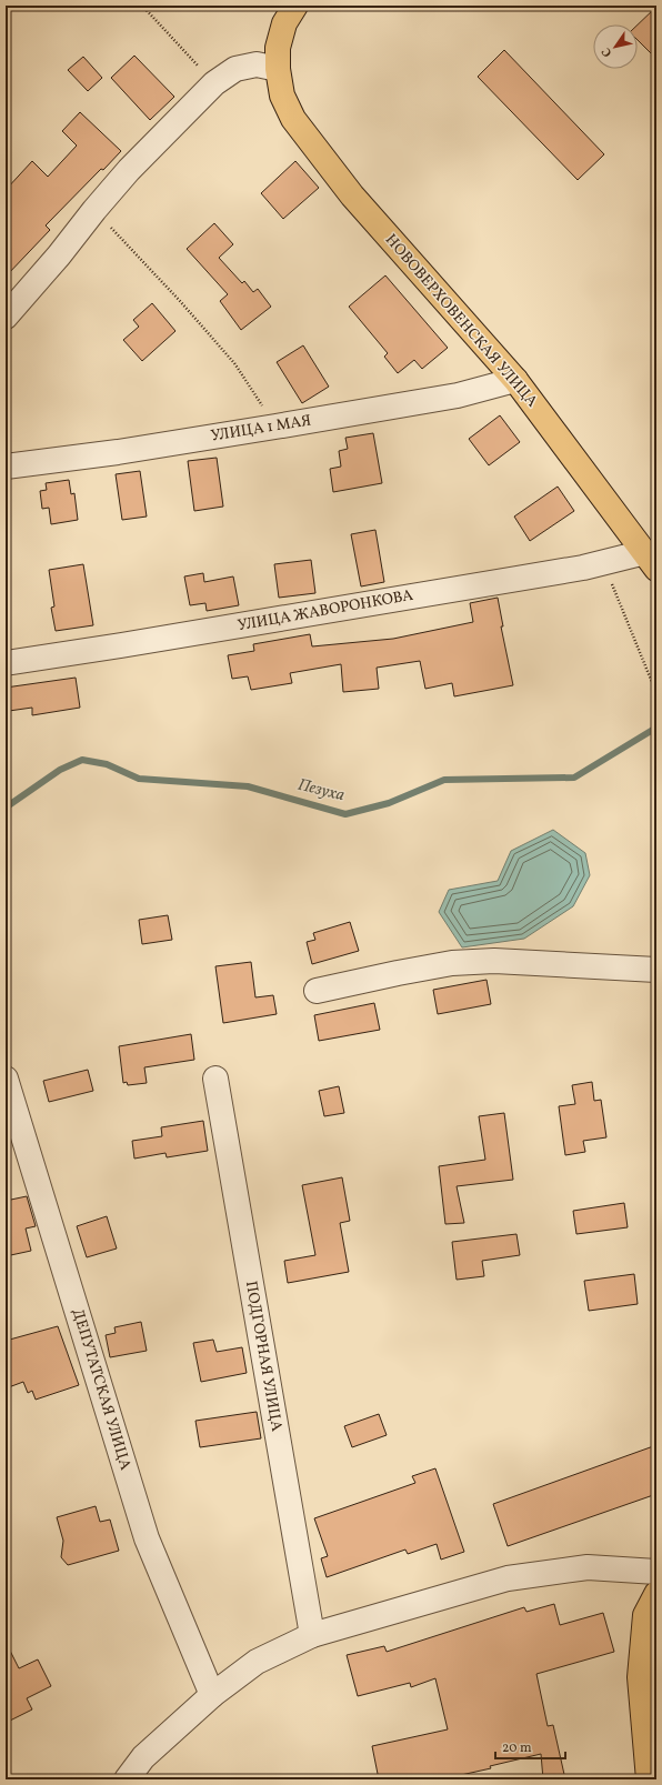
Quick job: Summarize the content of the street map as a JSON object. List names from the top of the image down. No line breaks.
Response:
{"streets":{"main road":["НОВОВЕРХОВЕНСКАЯ УЛИЦА"],"street":["УЛИЦА 1 МАЯ","УЛИЦА ЖАВОРОНКОВА","ПОДГОРНАЯ УЛИЦА","ДЕПУТАТСКАЯ УЛИЦА"]},"crossings":[["НОВОВЕРХОВЕНСКАЯ УЛИЦА","УЛИЦА 1 МАЯ"],["НОВОВЕРХОВЕНСКАЯ УЛИЦА","УЛИЦА ЖАВОРОНКОВА"]],"water":["Пезуха"],"scale_bar":"20 m","north":"bottom left"}
